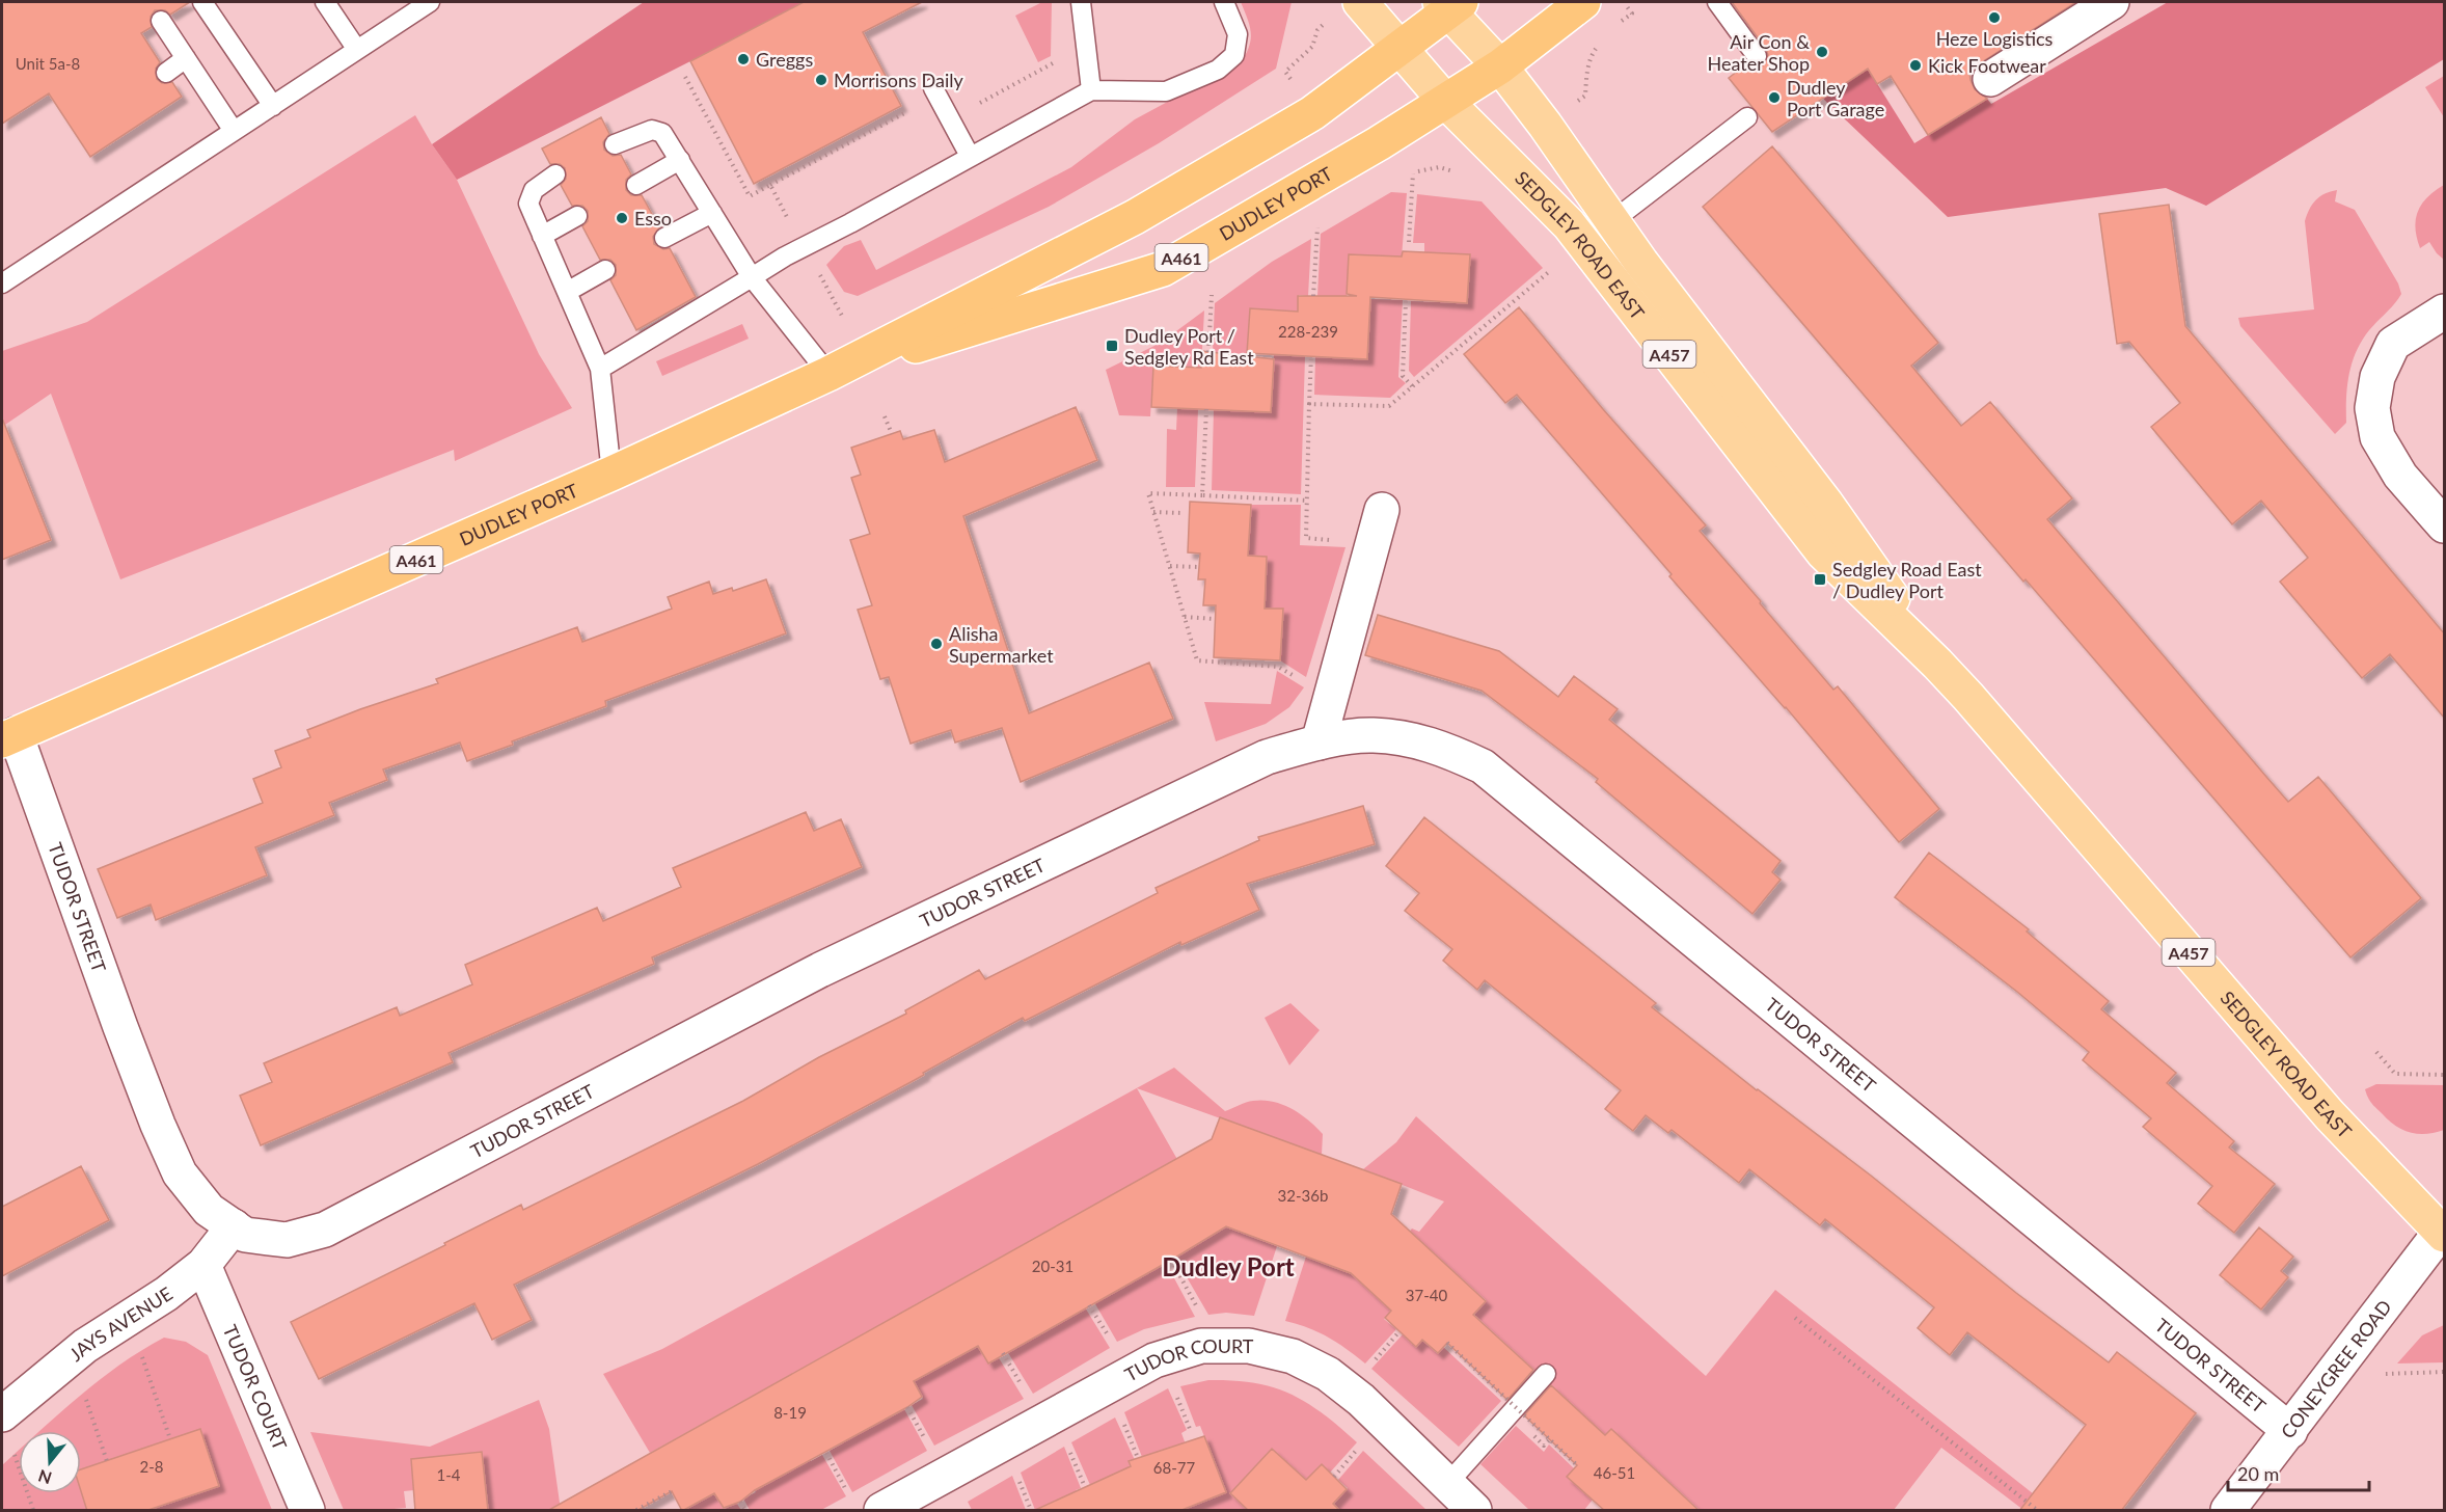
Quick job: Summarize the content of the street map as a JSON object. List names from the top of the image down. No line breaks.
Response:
{"streets":{"highway":["DUDLEY PORT","A461"],"main road":["SEDGLEY ROAD EAST","A457"],"street":["TUDOR STREET","JAYS AVENUE","TUDOR COURT","CONEYGREE ROAD"]},"crossings":[["DUDLEY PORT","SEDGLEY ROAD EAST"],["DUDLEY PORT","TUDOR STREET"],["SEDGLEY ROAD EAST","CONEYGREE ROAD"],["TUDOR STREET","JAYS AVENUE"],["TUDOR STREET","CONEYGREE ROAD"],["JAYS AVENUE","TUDOR COURT"]],"districts":["Dudley Port"],"places":{"other":["Heze Logistics","Air Con & Heater Shop","Greggs","Kick Footwear","Morrisons Daily","Dudley Port Garage","Esso","Alisha Supermarket"],"transit":["Dudley Port / Sedgley Rd East","Sedgley Road East / Dudley Port"]},"house_numbers":["Unit 5a-8","228-239","32-36b","20-31","37-40","8-19","2-8","68-77","46-51","1-4"],"scale_bar":"20 m","north":"bottom"}
